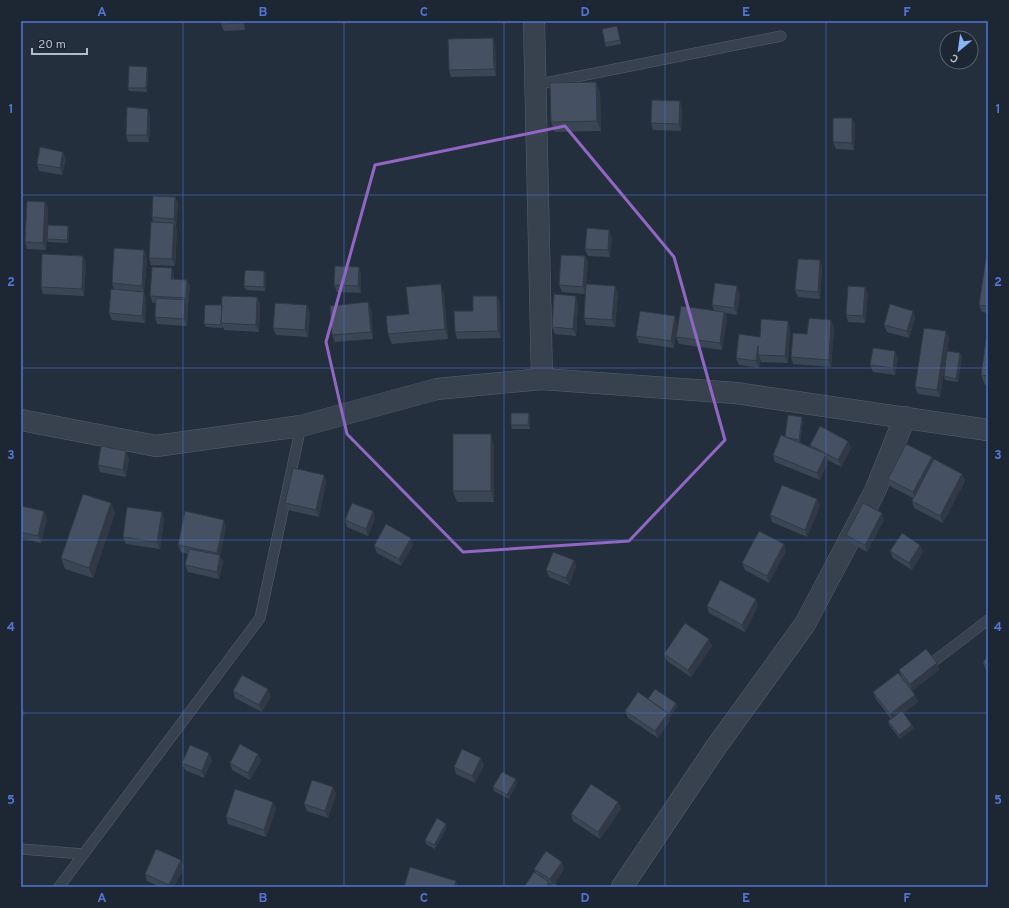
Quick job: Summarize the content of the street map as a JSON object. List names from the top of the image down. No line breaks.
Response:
{"scale_bar":"20 m","north":"bottom left","grid":{"columns":["A","B","C","D","E","F"],"rows":["1","2","3","4","5"]}}
